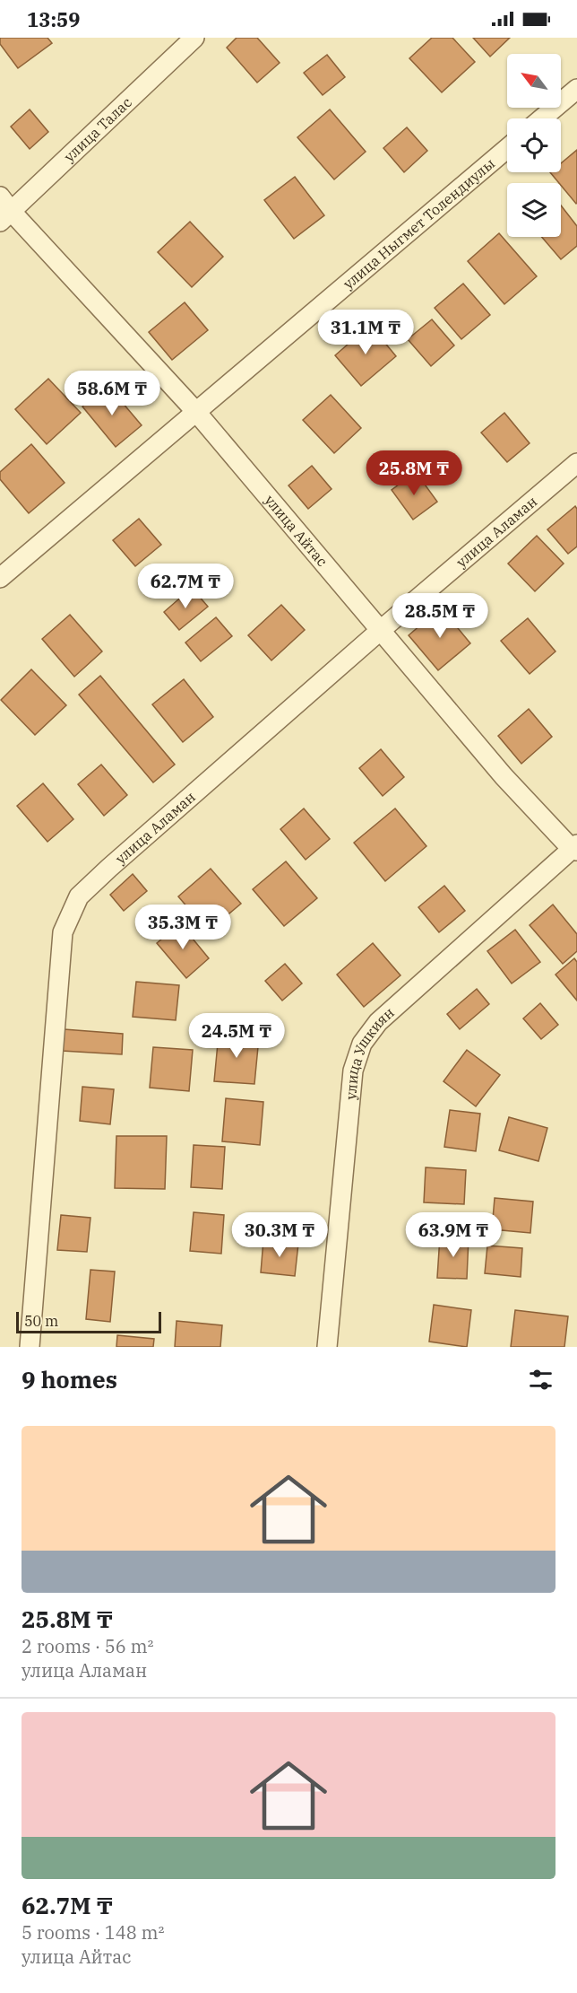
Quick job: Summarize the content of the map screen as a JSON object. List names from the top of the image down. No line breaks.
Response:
{"streets":{"street":["улица Талас","улица Ныгмет Толендиулы","улица Айтас","улица Аламан","улица Ушкиян"]},"crossings":[["улица Талас","улица Айтас"],["улица Ныгмет Толендиулы","улица Айтас"],["улица Айтас","улица Аламан"],["улица Айтас","улица Ушкиян"]],"scale_bar":"50 m","north":"top left","page":{"status":"13:59","price":["31.1M ₸","58.6M ₸","25.8M ₸","62.7M ₸","28.5M ₸","35.3M ₸","24.5M ₸","30.3M ₸","63.9M ₸"],"scale":"50 m","heading":"9 homes","list":[{"name":"25.8M ₸","note":"2 rooms · 56 m² · улица Аламан"},{"name":"62.7M ₸","note":"5 rooms · 148 m² · улица Айтас"}]}}
